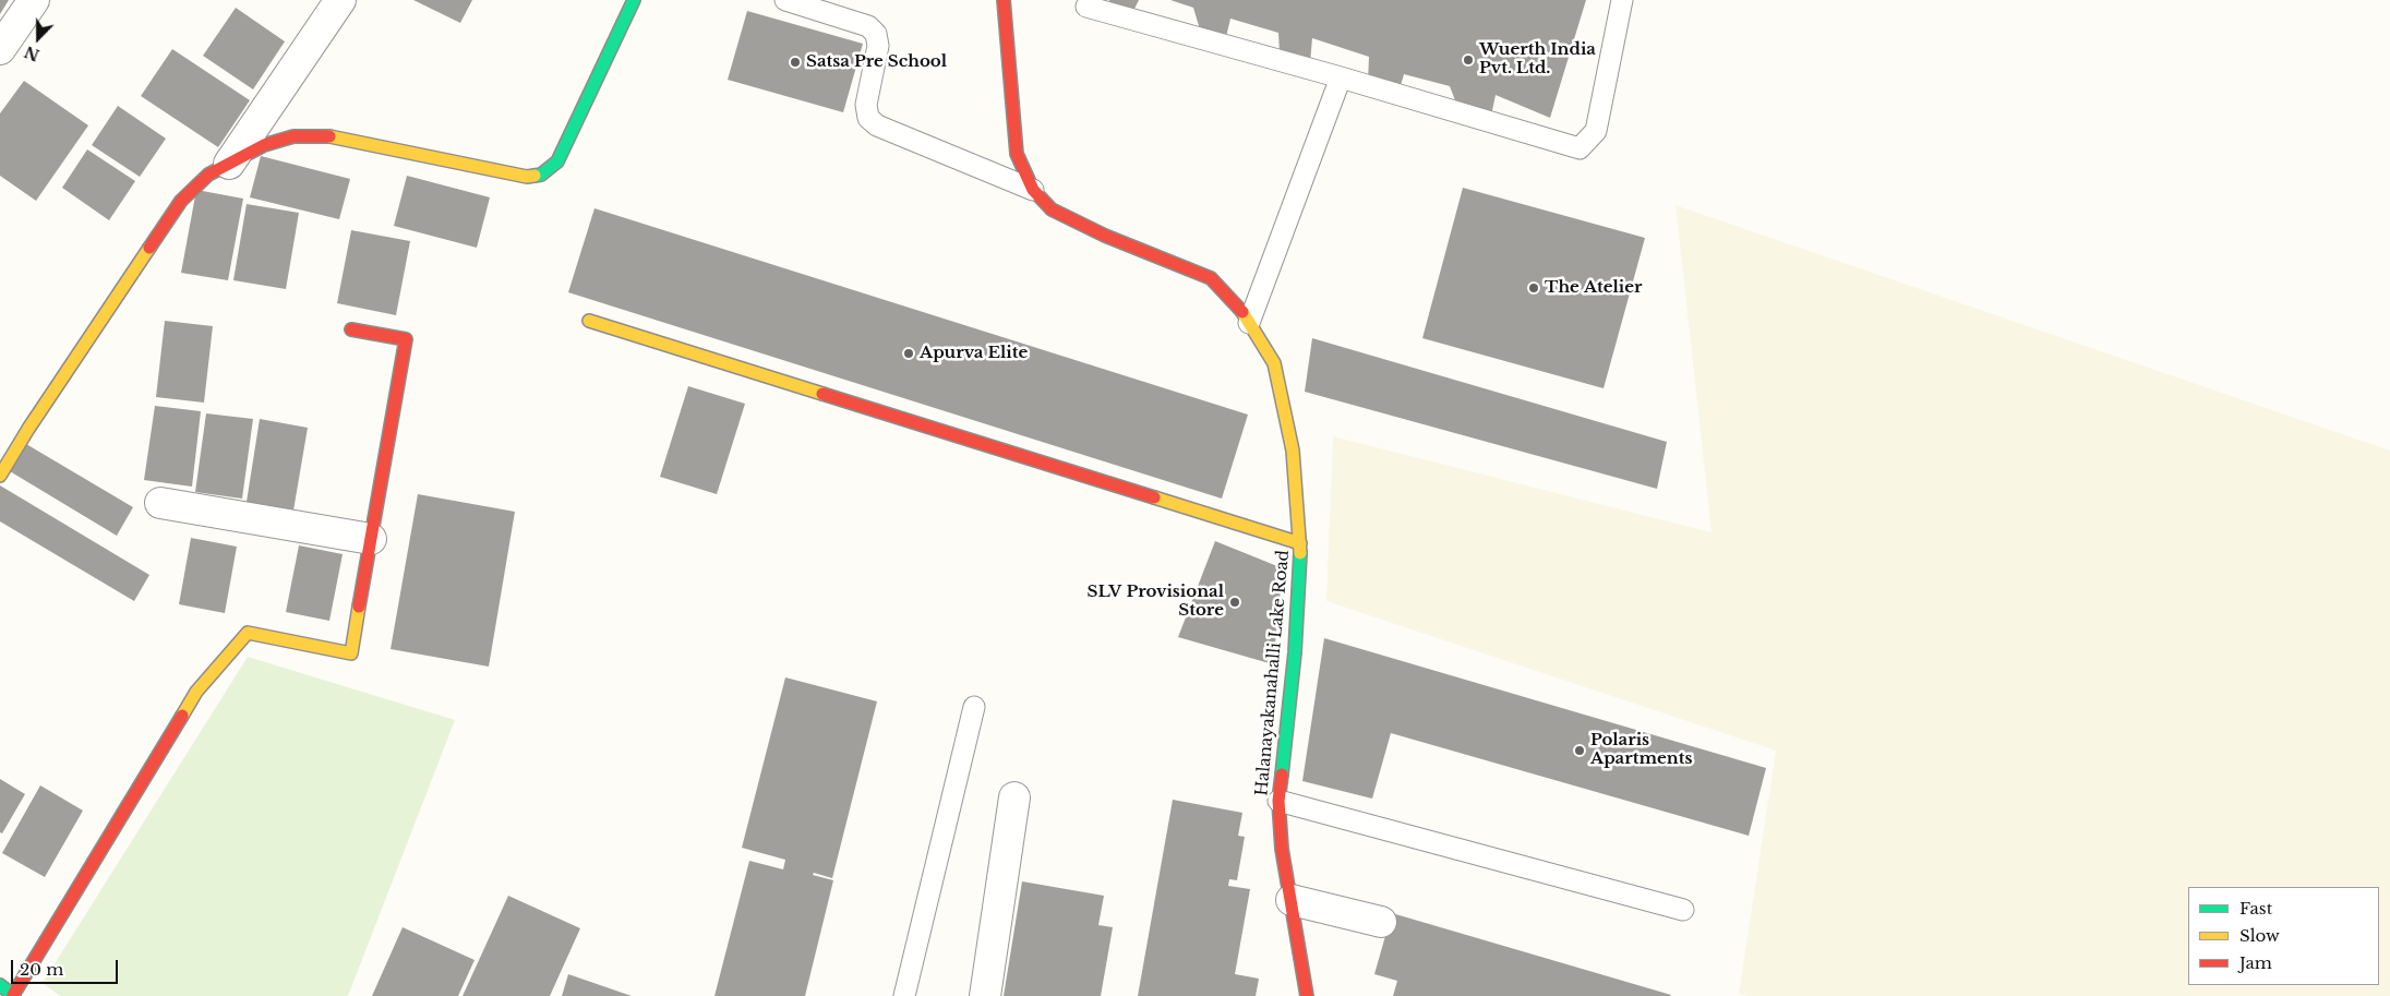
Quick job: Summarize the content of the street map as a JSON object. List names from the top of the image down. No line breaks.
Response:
{"streets":{"street":["Halanayakanahalli Lake Road"]},"places":["Wuerth India Pvt. Ltd.","Satsa Pre School","The Atelier","Apurva Elite","SLV Provisional Store","Polaris Apartments"],"legend":["Fast","Slow","Jam"],"scale_bar":"20 m","north":"bottom"}
